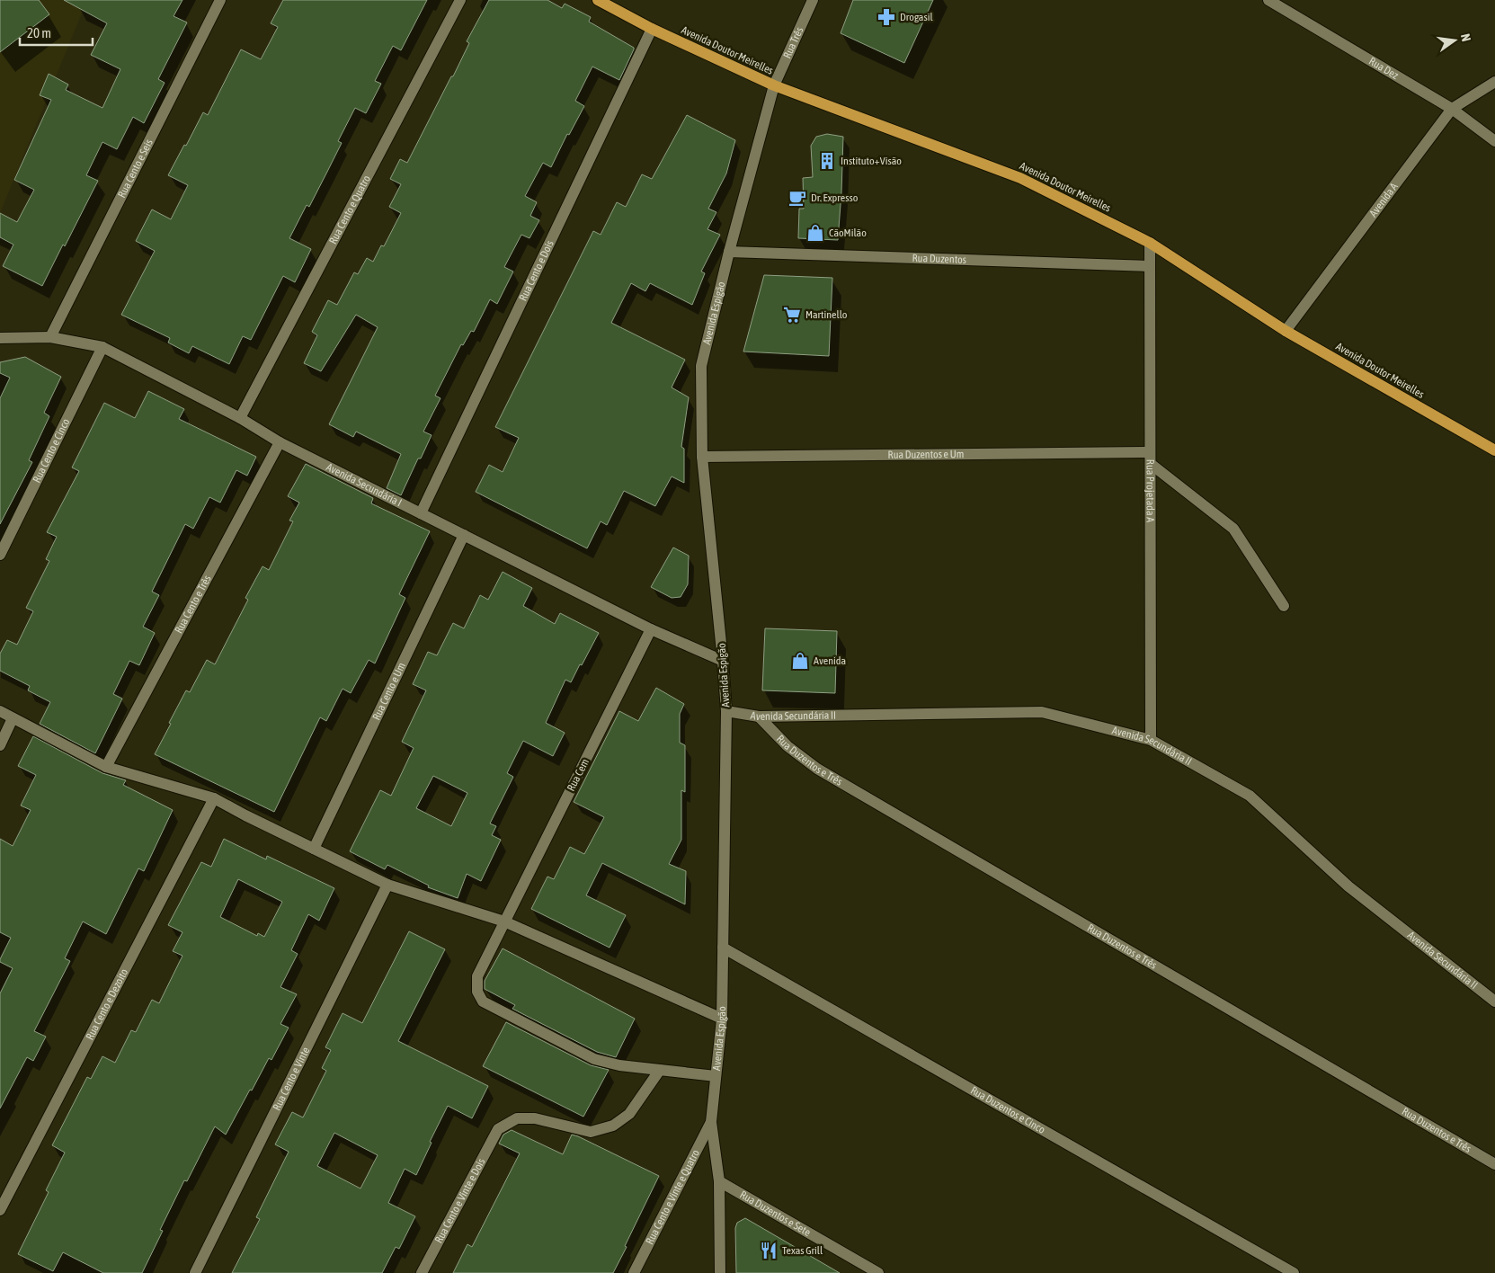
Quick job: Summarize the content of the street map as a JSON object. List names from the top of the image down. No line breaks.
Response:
{"streets":{"main road":["Avenida Doutor Meirelles"],"street":["Rua Três","Rua Dez","Rua Cento e Seis","Avenida A","Rua Cento e Quatro","Rua Duzentos","Rua Cento e Dois","Avenida Espigão","Rua Cento e Cinco","Rua Duzentos e Um","Avenida Secundária I","Rua Projetada A","Rua Cento e Três","Rua Cento e Um","Avenida Secundária II","Rua Duzentos e Três","Rua Cem","Rua Cento e Dezoito","Rua Cento e Vinte","Rua Duzentos e Cinco","Rua Cento e Vinte e Quatro","Rua Cento e Vinte e Dois","Rua Duzentos e Sete"]},"crossings":[["Rua Três","Avenida Doutor Meirelles"],["Rua Três","Avenida Espigão"],["Avenida Doutor Meirelles","Avenida A"],["Avenida Doutor Meirelles","Rua Cento e Dois"],["Avenida Doutor Meirelles","Avenida Espigão"],["Avenida Doutor Meirelles","Rua Projetada A"],["Rua Dez","Avenida A"],["Rua Cento e Seis","Avenida Secundária I"],["Rua Cento e Quatro","Avenida Secundária I"],["Rua Duzentos","Avenida Espigão"],["Rua Duzentos","Rua Projetada A"],["Rua Cento e Dois","Avenida Secundária I"],["Avenida Espigão","Rua Duzentos e Um"],["Avenida Espigão","Avenida Secundária I"],["Avenida Espigão","Avenida Secundária II"],["Avenida Espigão","Rua Cem"],["Avenida Espigão","Rua Duzentos e Cinco"],["Avenida Espigão","Rua Cento e Vinte e Quatro"],["Avenida Espigão","Rua Duzentos e Sete"],["Rua Cento e Cinco","Avenida Secundária I"],["Rua Duzentos e Um","Rua Projetada A"],["Avenida Secundária I","Rua Cento e Três"],["Avenida Secundária I","Rua Cento e Um"],["Avenida Secundária I","Rua Cem"],["Rua Projetada A","Avenida Secundária II"],["Avenida Secundária II","Rua Duzentos e Três"],["Rua Cem","Rua Cento e Vinte e Dois"]],"places":{"pharmacy":["Drogasil"],"building":["Instituto+Visão"],"cafe":["Dr. Expresso"],"shop":["CãoMilão","Avenida"],"supermarket":["Martinello"],"restaurant":["Texas Grill"]},"scale_bar":"20 m","north":"right"}
